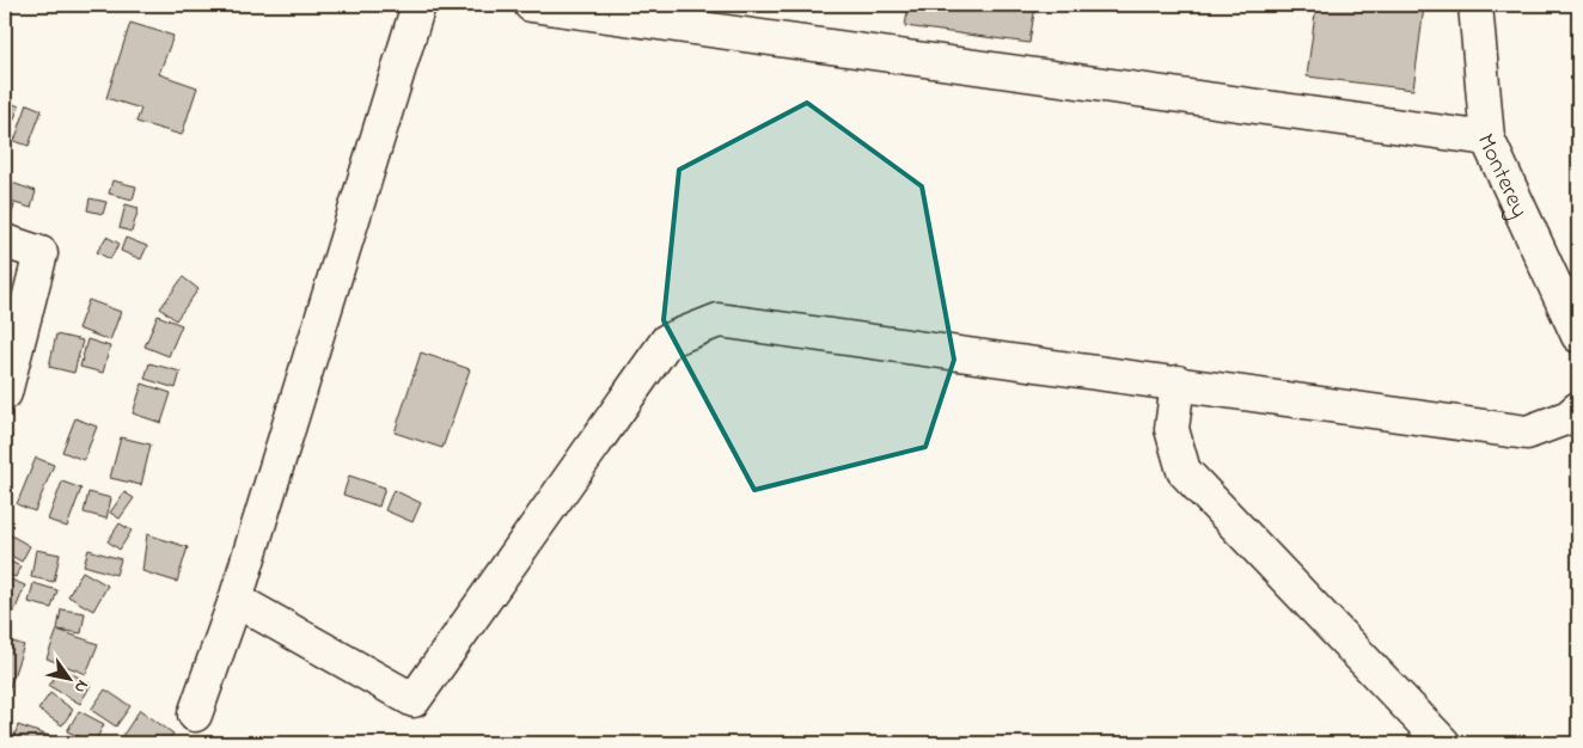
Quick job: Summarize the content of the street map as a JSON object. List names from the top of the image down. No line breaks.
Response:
{"streets":{"street":["Monterey"]},"north":"bottom right"}
